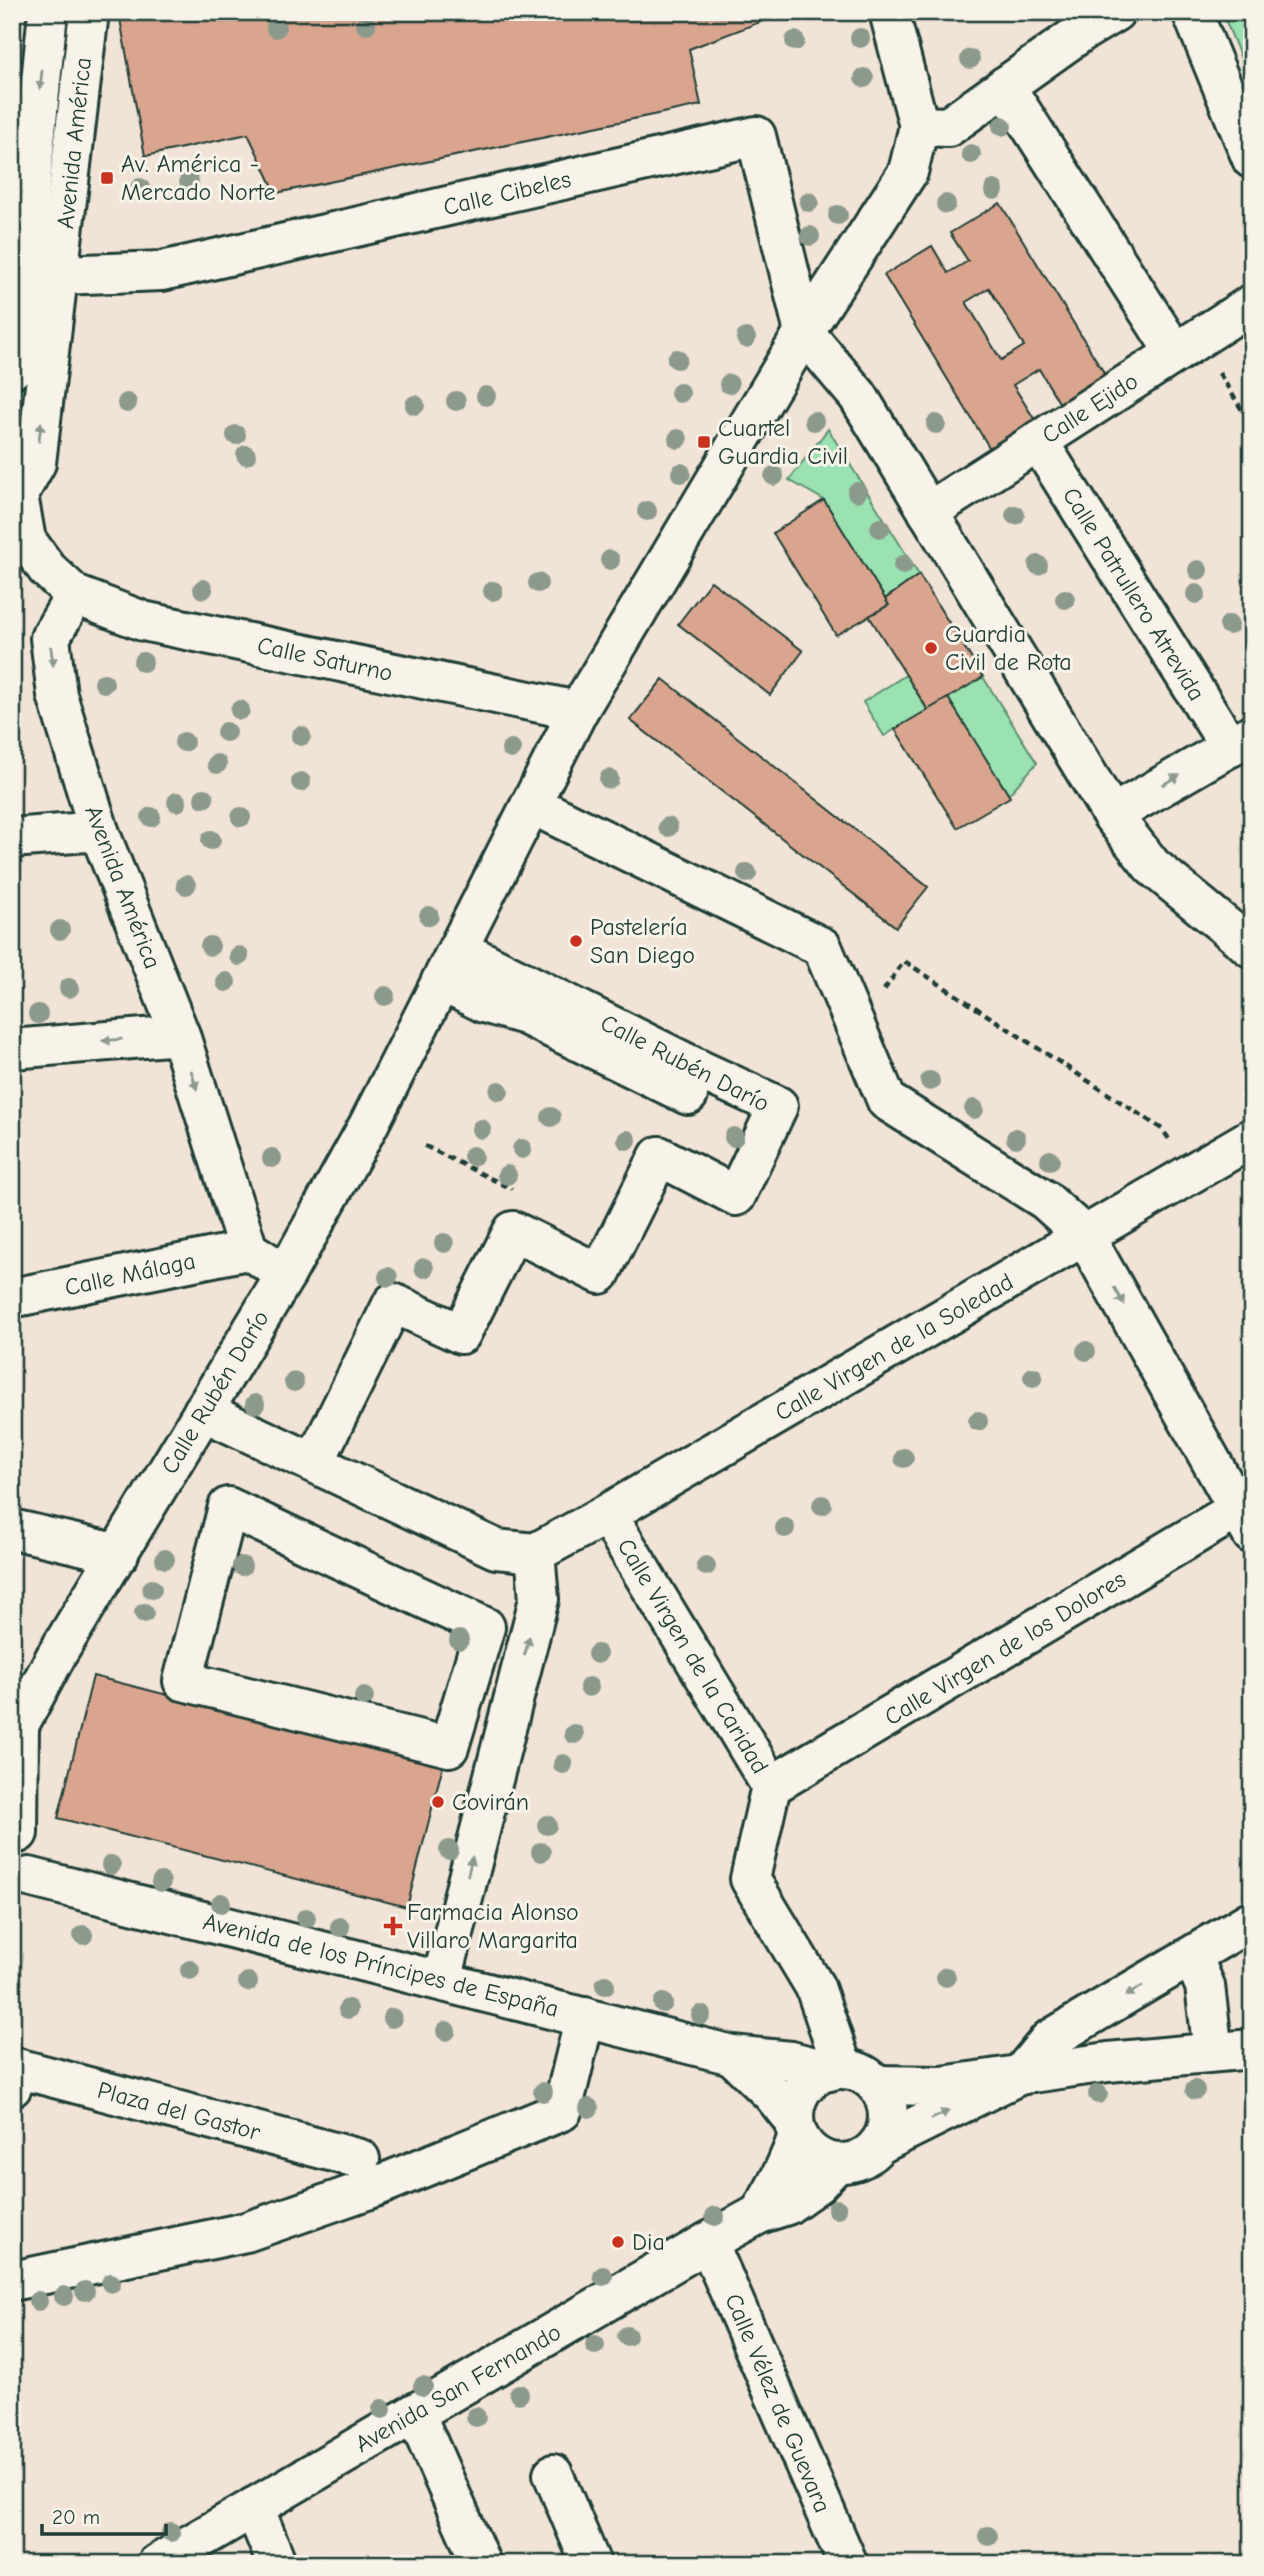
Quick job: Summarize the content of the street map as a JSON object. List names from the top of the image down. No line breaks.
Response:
{"streets":{"street":["Avenida América","Calle Cibeles","Calle Ejido","Calle Patrullero Atrevida","Calle Saturno","Calle Rubén Darío","Calle Málaga","Calle Virgen de la Soledad","Calle Virgen de los Dolores","Calle Virgen de la Caridad","Avenida de los Príncipes de España","Plaza del Gastor","Avenida San Fernando","Calle Vélez de Guevara"]},"crossings":[["Avenida América","Calle Cibeles"],["Avenida América","Calle Saturno"],["Avenida América","Calle Málaga"],["Calle Cibeles","Calle Rubén Darío"],["Calle Ejido","Calle Patrullero Atrevida"],["Calle Saturno","Calle Rubén Darío"],["Calle Virgen de la Soledad","Calle Virgen de la Caridad"],["Calle Virgen de los Dolores","Calle Virgen de la Caridad"],["Calle Virgen de la Caridad","Avenida de los Príncipes de España"],["Calle Virgen de la Caridad","Avenida San Fernando"],["Avenida de los Príncipes de España","Avenida San Fernando"],["Avenida San Fernando","Calle Vélez de Guevara"]],"places":{"transit":["Av. América - Mercado Norte","Cuartel Guardia Civil"],"other":["Guardia Civil de Rota","Pastelería San Diego","Covirán","Dia"],"health":["Farmacia Alonso Villaro Margarita"]},"scale_bar":"20 m"}
